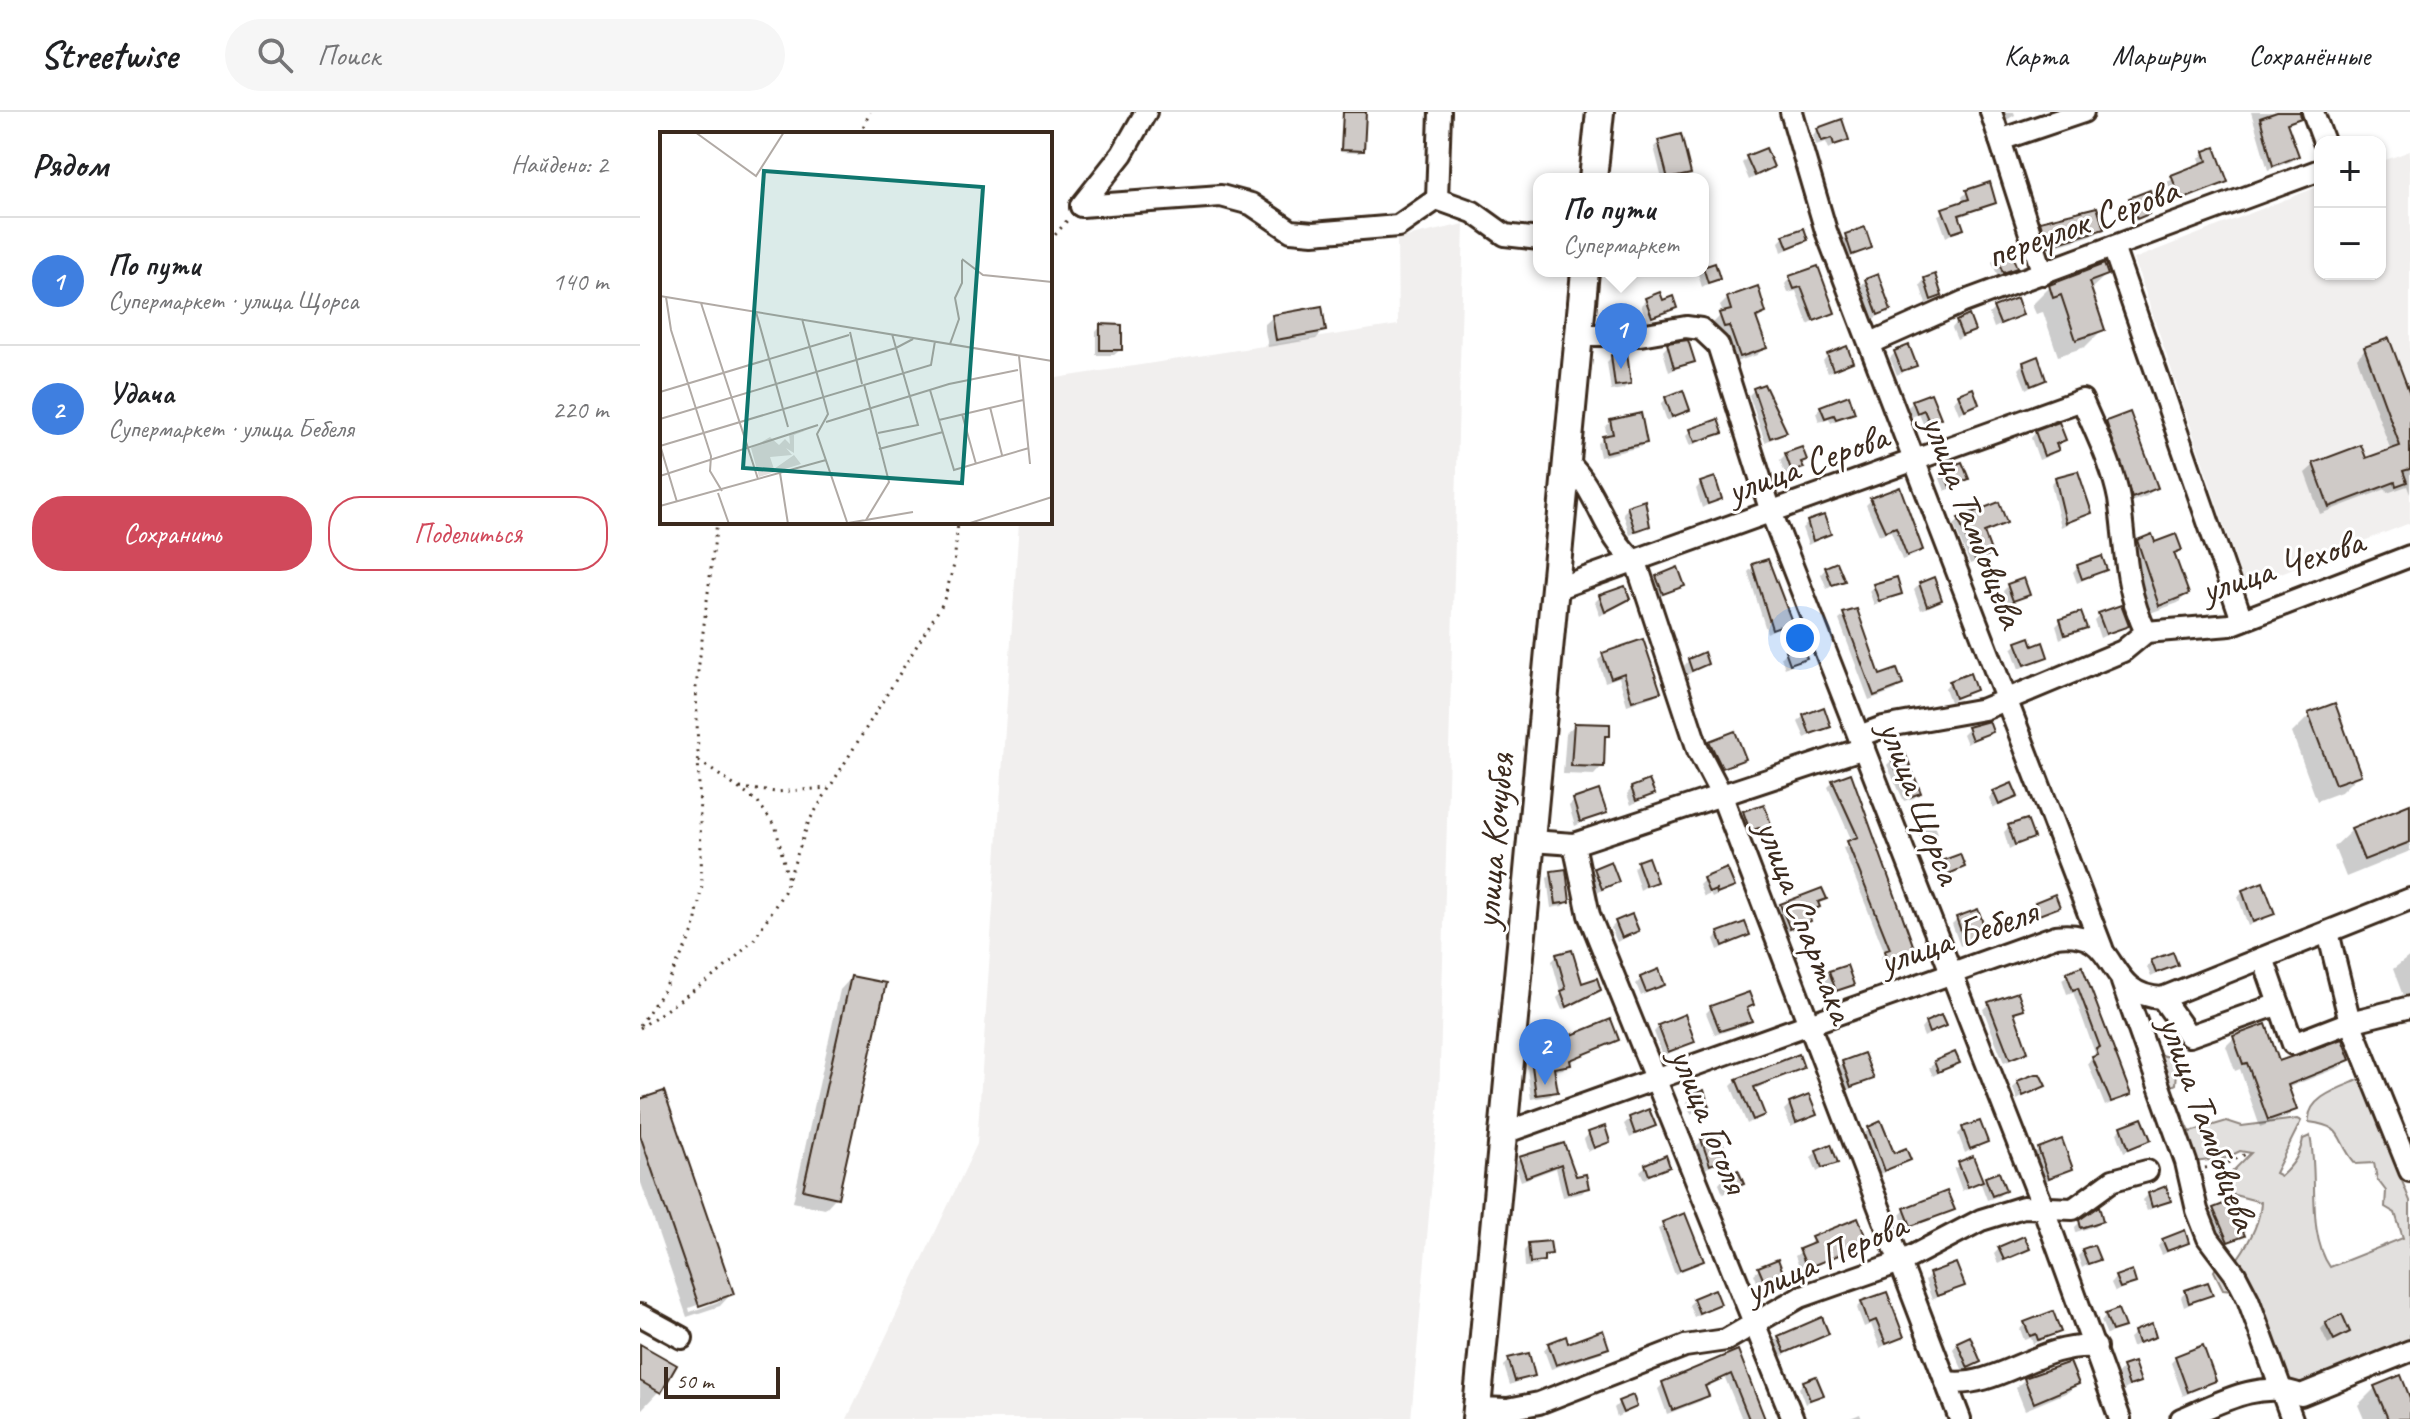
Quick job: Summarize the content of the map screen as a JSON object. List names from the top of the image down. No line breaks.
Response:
{"streets":{"main road":["улица Кочубея"],"street":["переулок Серова","улица Серова","улица Тамбовцева","улица Чехова","улица Щорса","улица Спартака","улица Бебеля","улица Гоголя","улица Перова"]},"crossings":[["переулок Серова","улица Тамбовцева"],["улица Серова","улица Тамбовцева"],["улица Серова","улица Чехова"],["улица Серова","улица Щорса"],["улица Серова","улица Кочубея"],["улица Серова","улица Спартака"],["улица Тамбовцева","улица Бебеля"],["улица Щорса","улица Кочубея"],["улица Щорса","улица Бебеля"],["улица Щорса","улица Перова"],["улица Кочубея","улица Спартака"],["улица Кочубея","улица Бебеля"],["улица Кочубея","улица Перова"],["улица Спартака","улица Бебеля"],["улица Спартака","улица Перова"],["улица Бебеля","улица Гоголя"],["улица Гоголя","улица Перова"]],"scale_bar":"50 m","page":{"header":"Streetwise","search":"Поиск","nav":["Карта","Маршрут","Сохранённые"],"heading":["Рядом","Найдено: 2"],"map_buttons":["+","−"],"popup":["По пути","Супермаркет"],"list":[{"mark":"1","name":"По пути","note":"Супермаркет · улица Щорса","value":"140 m"},{"mark":"2","name":"Удача","note":"Супермаркет · улица Бебеля","value":"220 m"}],"pins":["1","2"],"buttons":["Сохранить","Поделиться"],"scale":"50 m"}}
